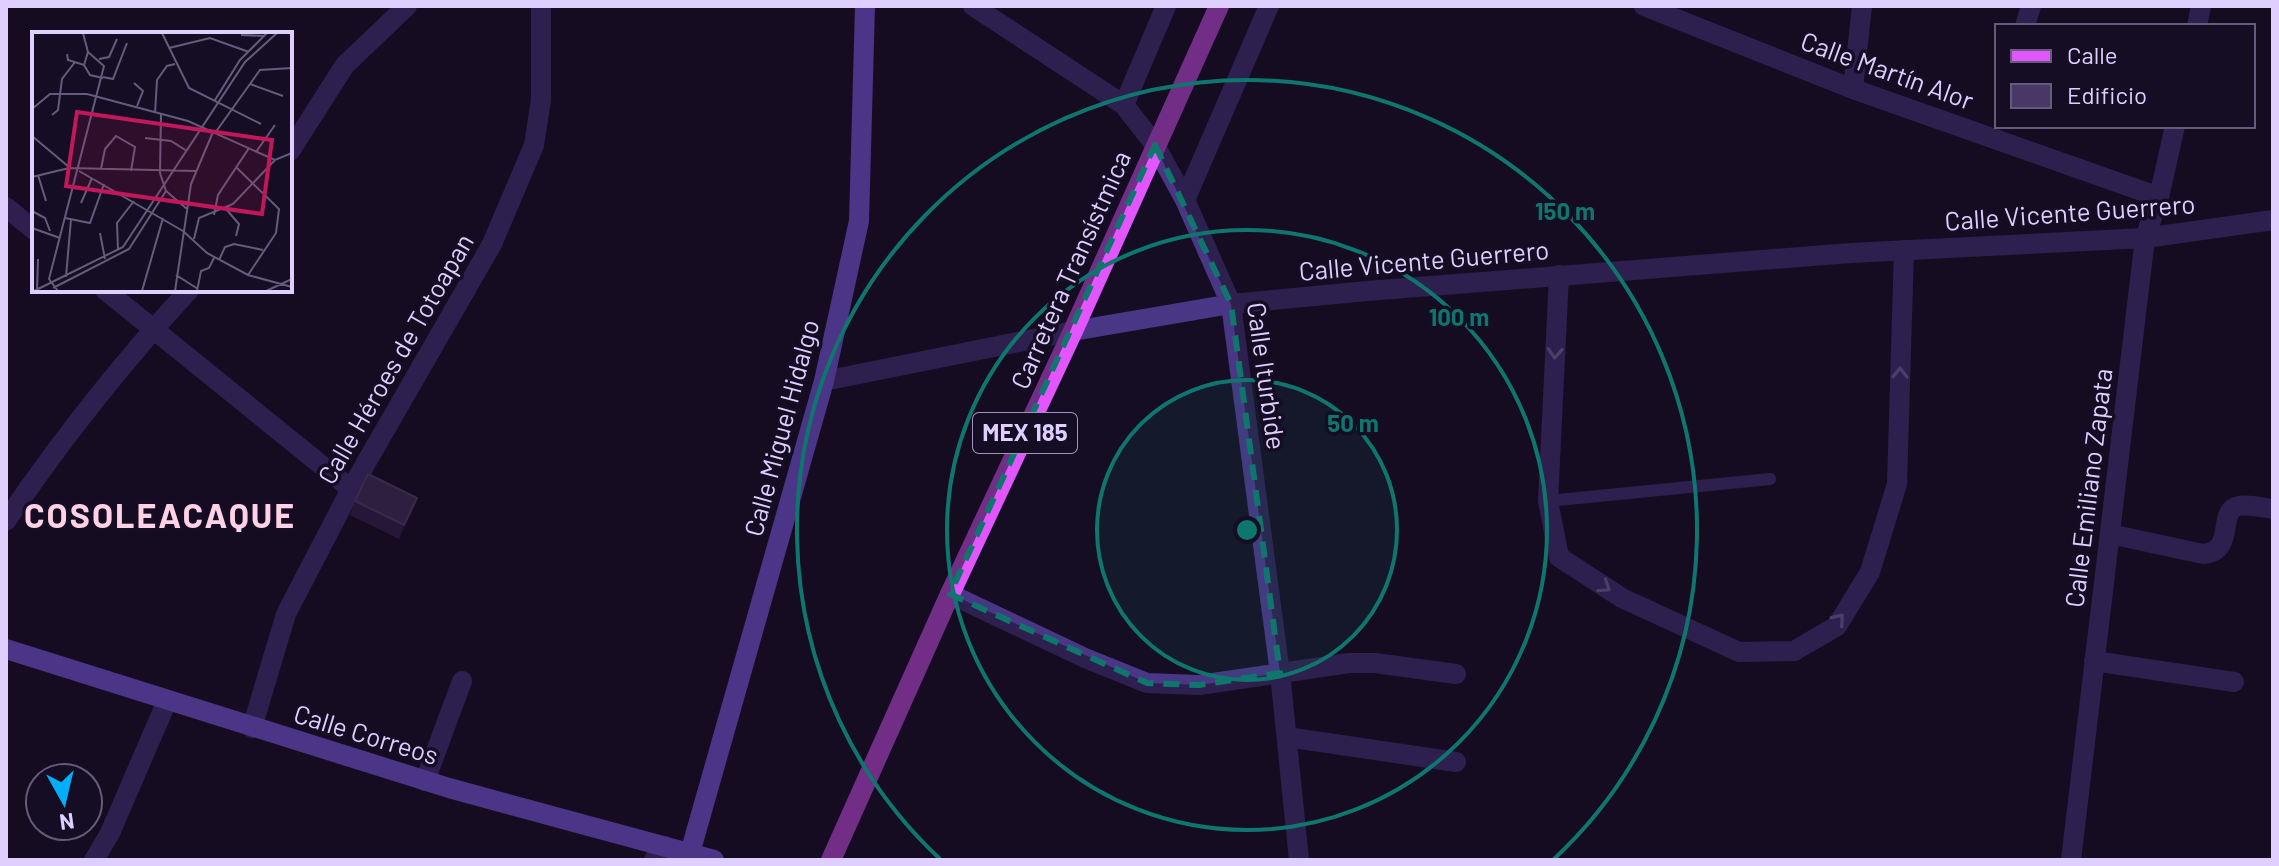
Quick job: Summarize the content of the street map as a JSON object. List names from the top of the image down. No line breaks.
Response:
{"streets":{"main road":["Carretera Transístmica","Calle Miguel Hidalgo","MEX 185","Calle Correos"],"street":["Calle Martín Alor","Calle Vicente Guerrero","Calle Héroes de Totoapan","Calle Iturbide","Calle Emiliano Zapata"]},"crossings":[["Calle Martín Alor","Calle Emiliano Zapata"],["Calle Vicente Guerrero","Carretera Transístmica"],["Calle Vicente Guerrero","Calle Iturbide"],["Calle Vicente Guerrero","Calle Miguel Hidalgo"],["Calle Vicente Guerrero","Calle Emiliano Zapata"],["Carretera Transístmica","Calle Iturbide"],["Calle Héroes de Totoapan","Calle Correos"],["Calle Miguel Hidalgo","Calle Correos"]],"districts":["COSOLEACAQUE"],"legend":["Calle","Edificio"],"north":"bottom","rings":["150 m","100 m","50 m"]}
